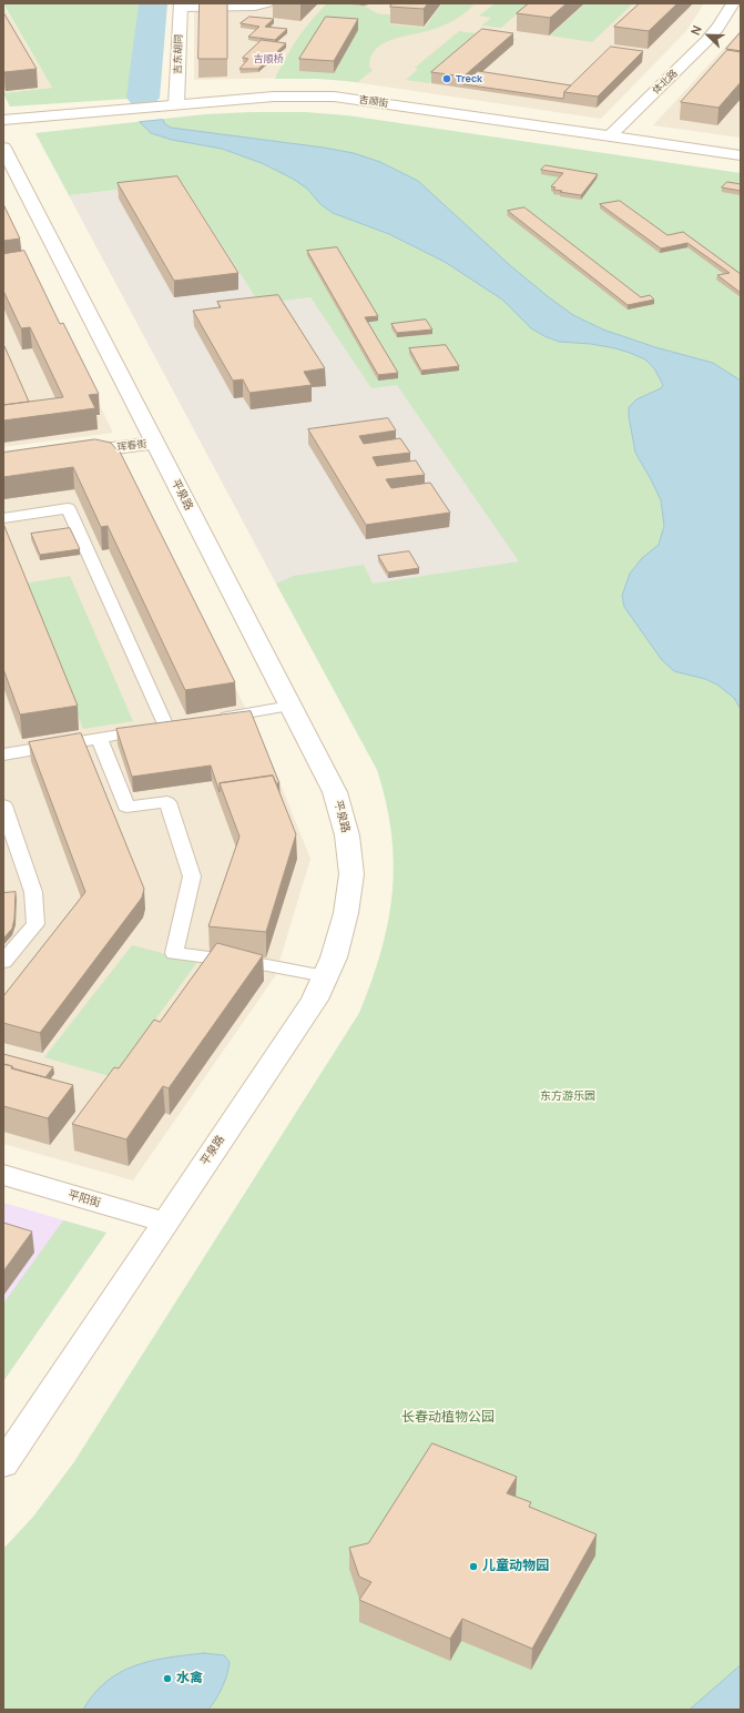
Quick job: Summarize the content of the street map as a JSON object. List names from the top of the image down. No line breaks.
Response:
{"streets":{"street":["吉东胡同","体北路","吉顺街","珲春街","平泉路","平阳街"]},"crossings":[["吉东胡同","吉顺街"],["体北路","吉顺街"],["珲春街","平泉路"],["平泉路","平阳街"]],"districts":["吉顺桥"],"parks":["东方游乐园","长春动植物公园"],"places":["Treck","儿童动物园","水禽"],"north":"top left"}
